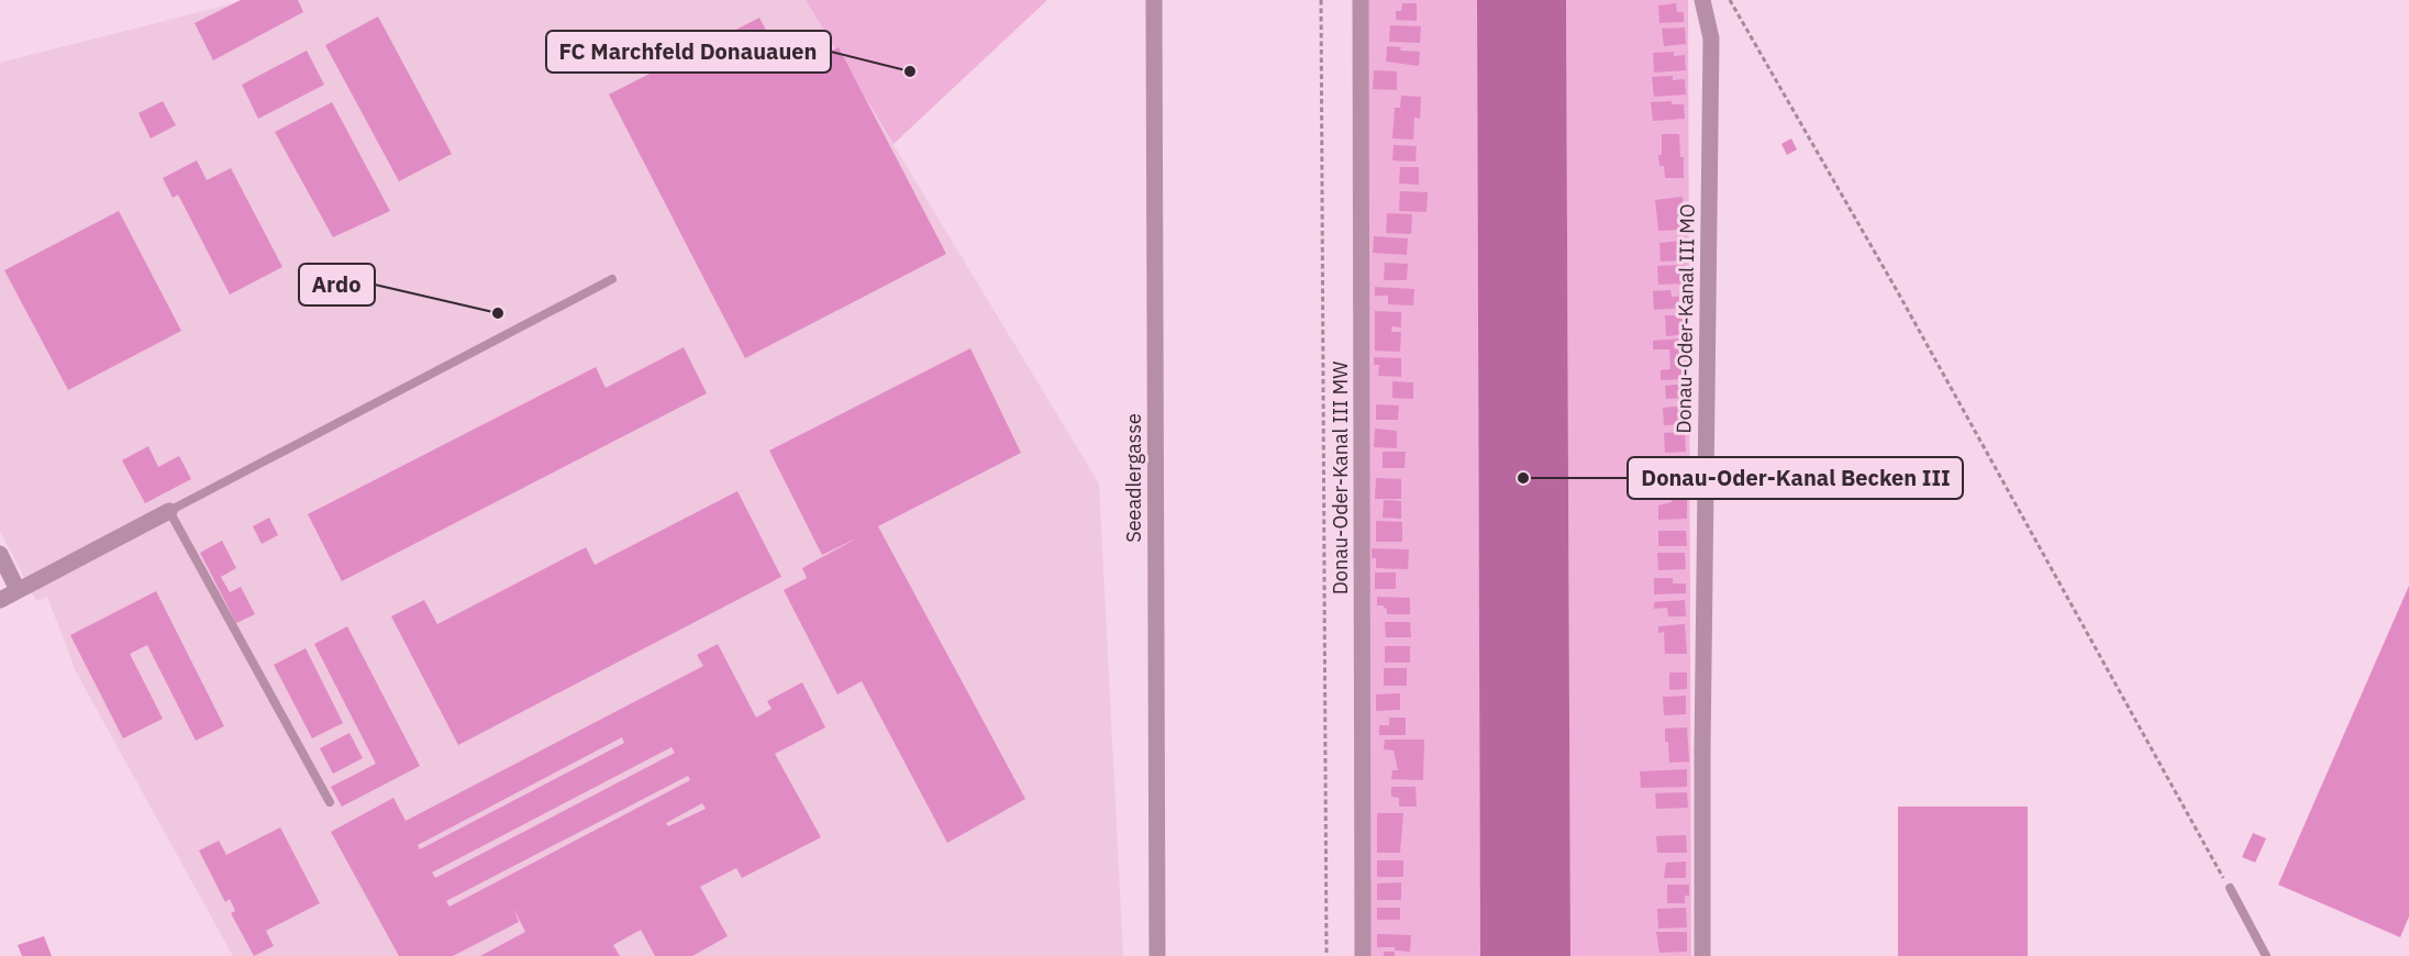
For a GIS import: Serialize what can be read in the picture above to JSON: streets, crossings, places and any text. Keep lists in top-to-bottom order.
{
  "streets": {
    "street": ["Donau-Oder-Kanal III MO", "Seeadlergasse", "Donau-Oder-Kanal III MW"]
  },
  "places": ["FC Marchfeld Donauauen", "Ardo", "Donau-Oder-Kanal Becken III"]
}
